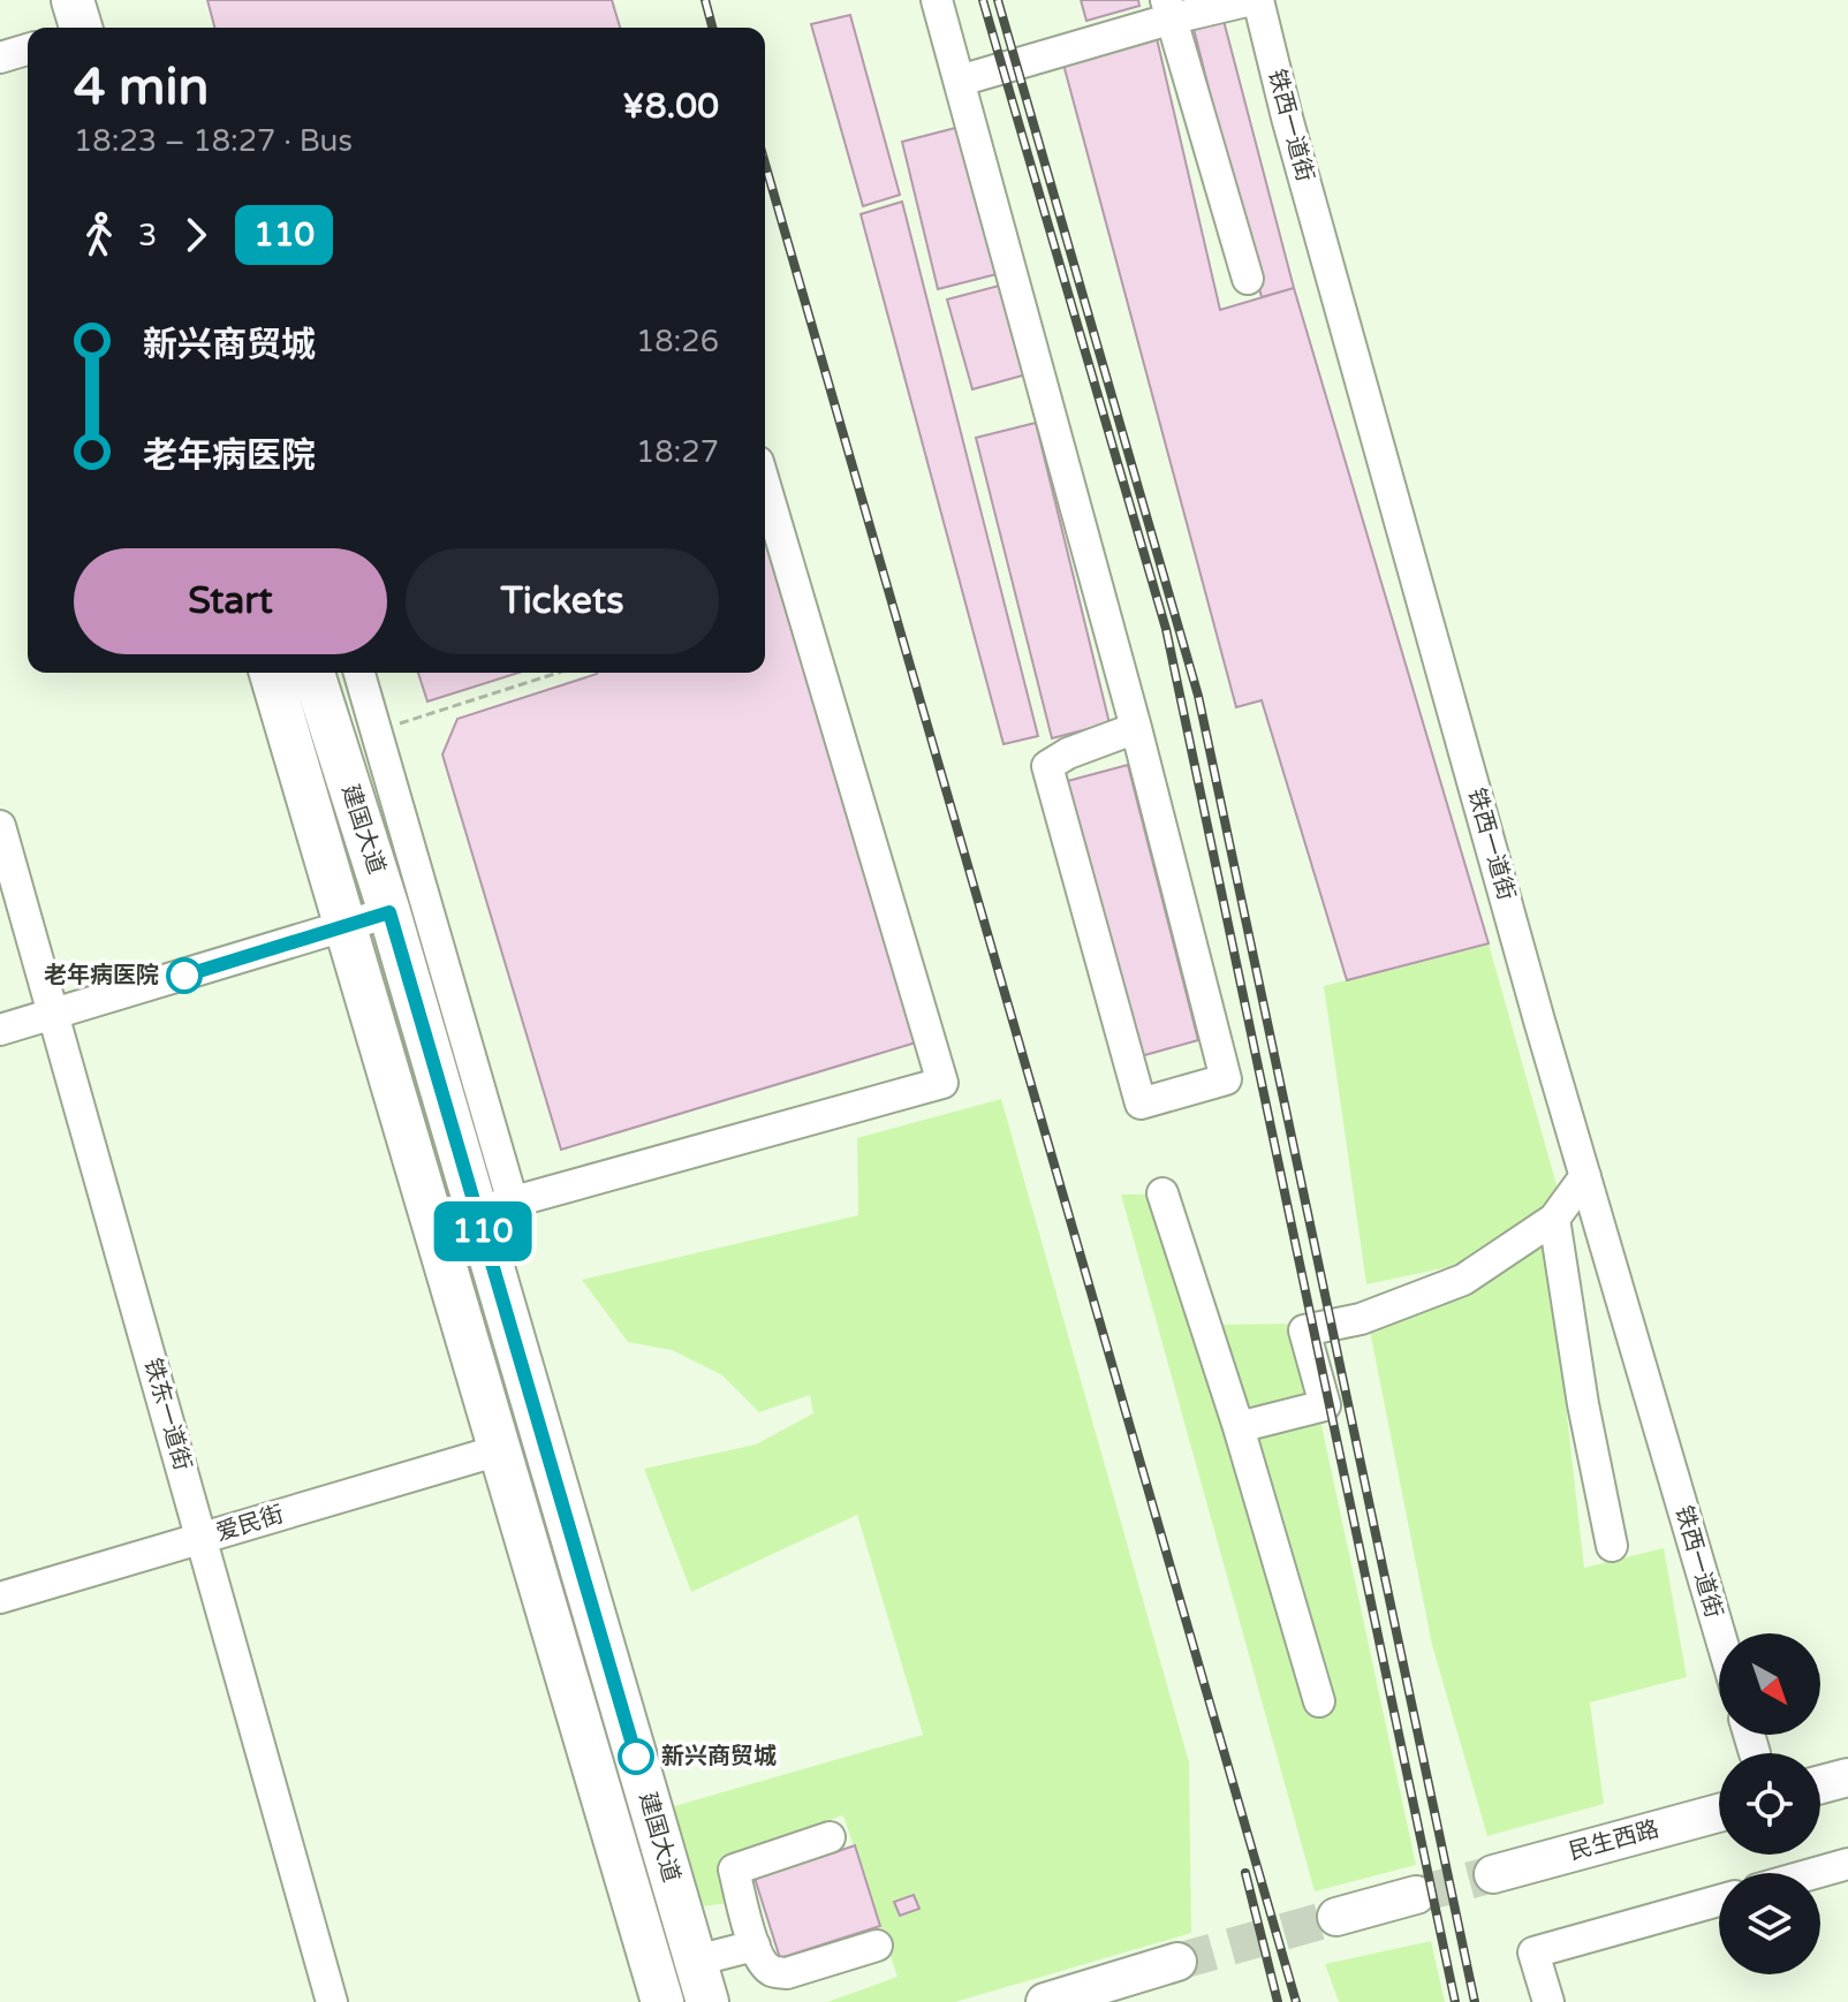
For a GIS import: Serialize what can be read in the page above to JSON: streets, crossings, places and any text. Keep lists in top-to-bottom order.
{
  "streets": {
    "highway": ["建国大道"],
    "main road": ["民生西路"],
    "street": ["铁西一道街", "铁东一道街", "爱民街"]
  },
  "crossings": [
    ["建国大道", "爱民街"],
    ["铁东一道街", "爱民街"]
  ],
  "places": ["老年病医院", "新兴商贸城"],
  "lines": ["bus line 110"],
  "north": "bottom right",
  "page": {
    "on_map": "110",
    "heading": ["4 min", "18:23 – 18:27 · Bus", "¥8.00"],
    "legs": ["3", "110"],
    "list": [
      {
        "name": "新兴商贸城",
        "value": "18:26"
      },
      {
        "name": "老年病医院",
        "value": "18:27"
      }
    ],
    "buttons": ["Start", "Tickets"]
  }
}
